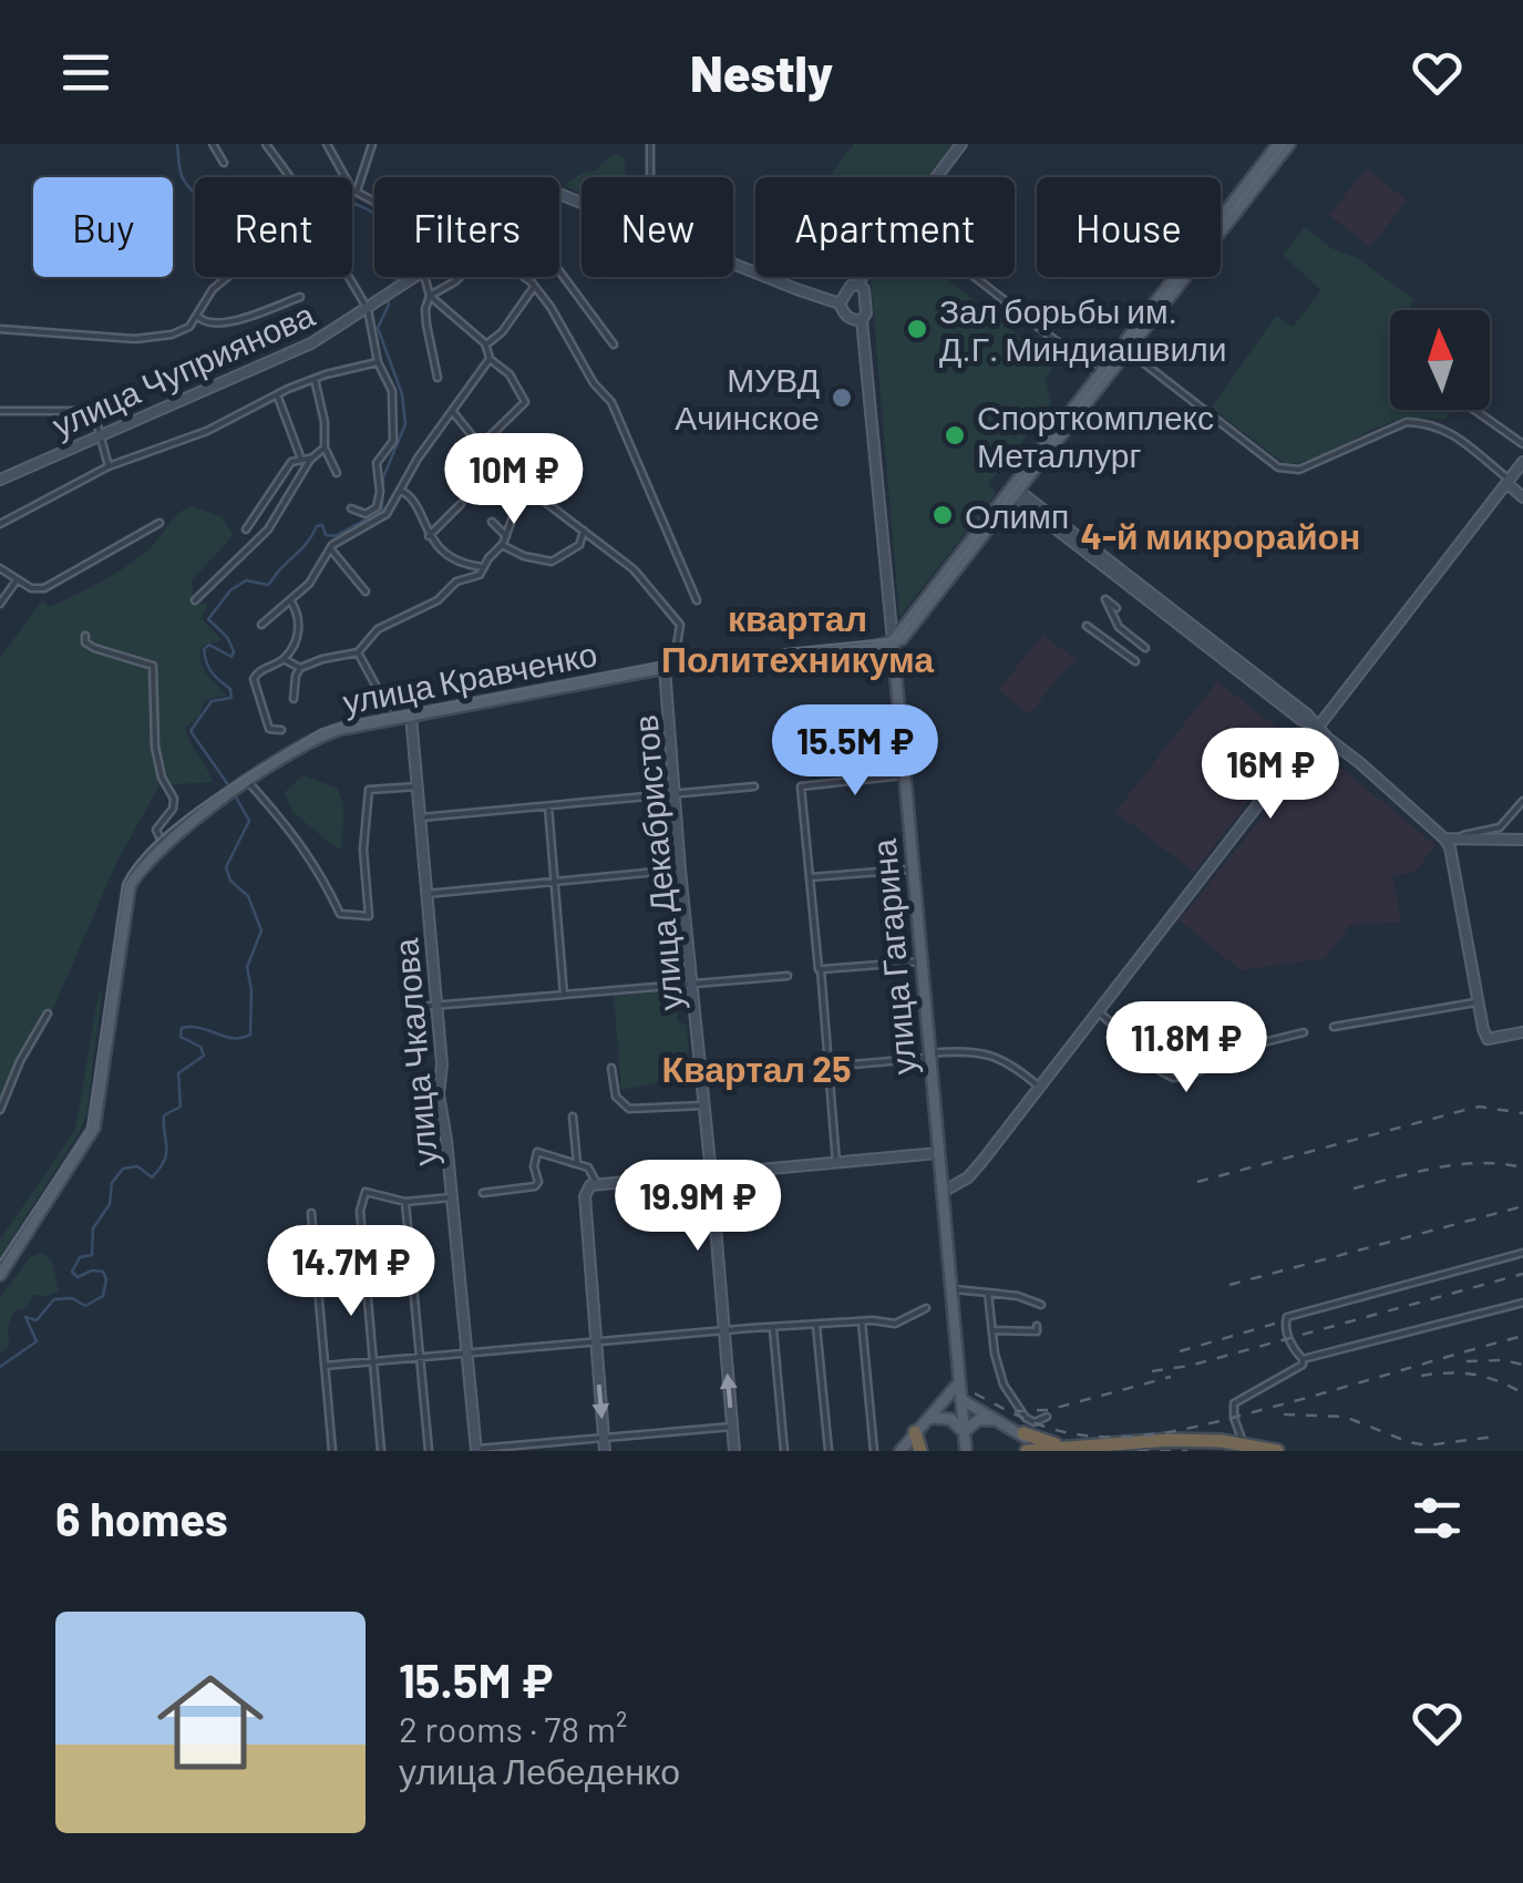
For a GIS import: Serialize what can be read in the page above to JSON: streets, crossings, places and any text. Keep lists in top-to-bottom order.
{
  "streets": {
    "main road": [
      "улица Чуприянова",
      "улица Кравченко",
      "улица Декабристов",
      "улица Гагарина",
      "улица Чкалова"
    ]
  },
  "crossings": [
    ["улица Кравченко", "улица Декабристов"],
    ["улица Кравченко", "улица Гагарина"],
    ["улица Кравченко", "улица Чкалова"]
  ],
  "districts": ["4-й микрорайон", "квартал Политехникума", "Квартал 25"],
  "places": [
    "Зал борьбы им. Д.Г. Миндиашвили",
    "МУВД Ачинское",
    "Спорткомплекс Металлург",
    "Олимп"
  ],
  "north": "top",
  "page": {
    "header": "Nestly",
    "chip": [
      "Buy",
      "Rent",
      "Filters",
      "New",
      "Apartment",
      "House"
    ],
    "price": [
      "10M ₽",
      "15.5M ₽",
      "16M ₽",
      "11.8M ₽",
      "19.9M ₽",
      "14.7M ₽"
    ],
    "heading": "6 homes",
    "list": [
      {
        "name": "15.5M ₽",
        "note": "2 rooms · 78 m² · улица Лебеденко"
      }
    ]
  }
}
